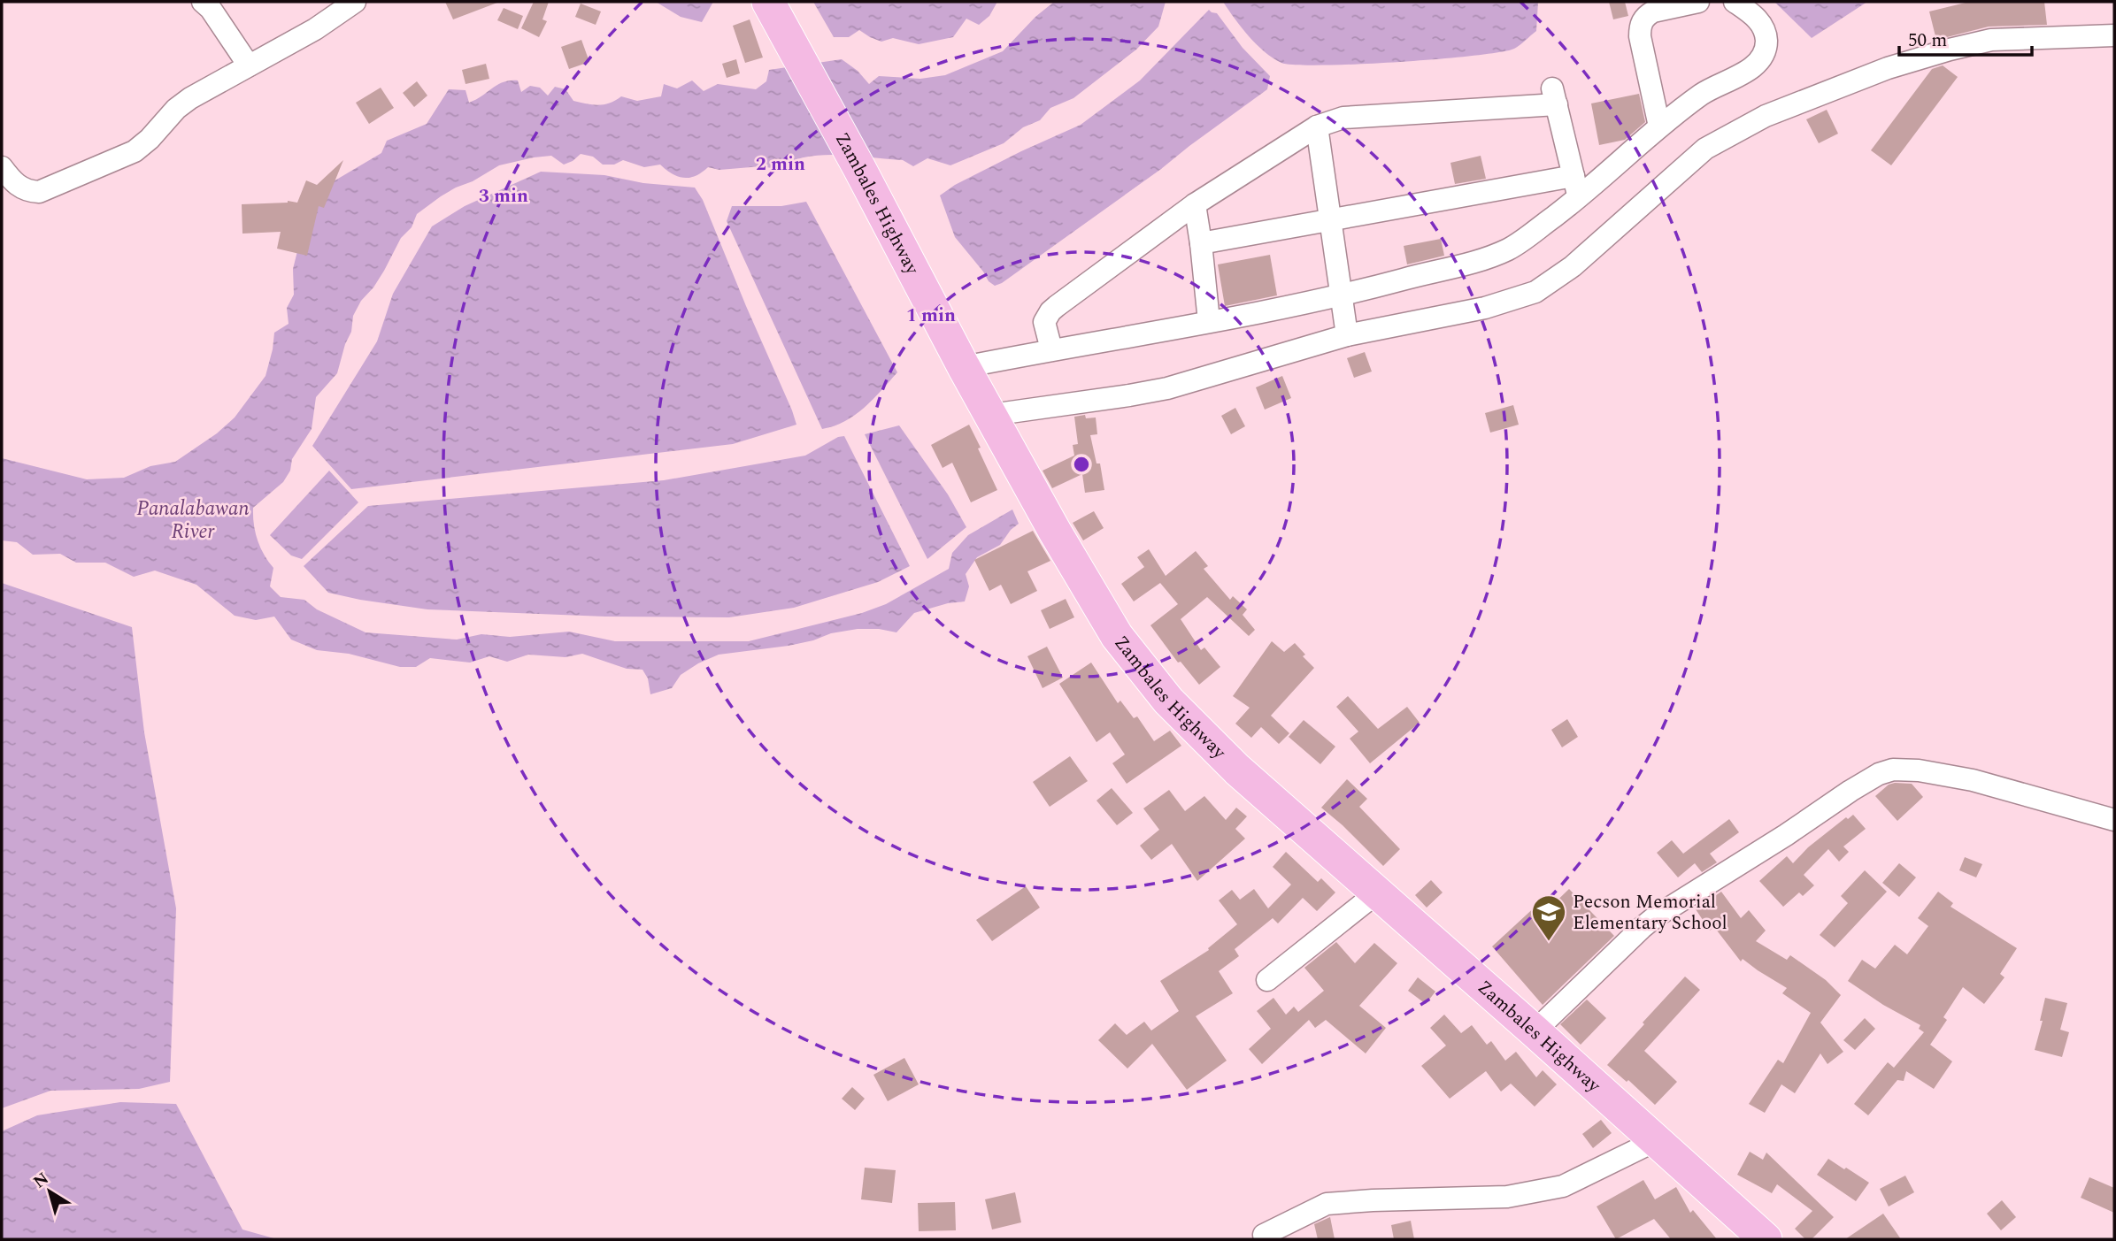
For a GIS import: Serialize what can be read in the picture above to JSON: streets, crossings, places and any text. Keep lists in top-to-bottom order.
{
  "streets": {
    "main road": ["Zambales Highway"]
  },
  "water": ["Panalabawan River"],
  "places": {
    "school or university": ["Pecson Memorial Elementary School"]
  },
  "scale_bar": "50 m",
  "north": "top left",
  "rings": ["2 min", "3 min", "1 min"]
}
